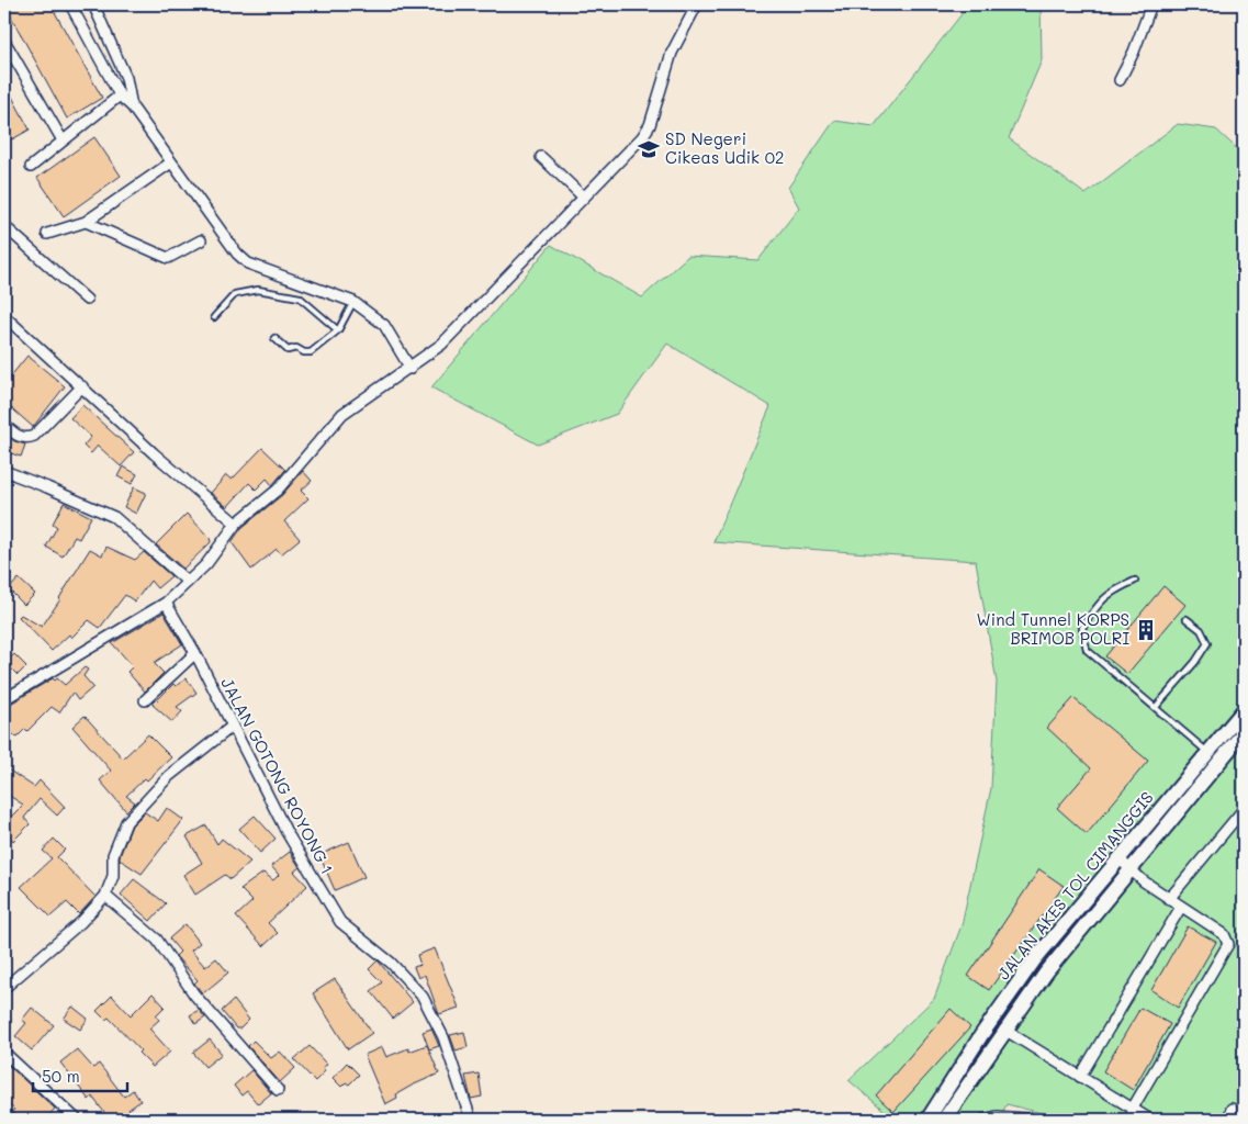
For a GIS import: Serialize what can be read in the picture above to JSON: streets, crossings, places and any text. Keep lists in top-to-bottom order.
{
  "streets": {
    "main road": ["JALAN AKES TOL CIMANGGIS"],
    "street": ["JALAN GOTONG ROYONG 1"]
  },
  "places": {
    "school or university": ["SD Negeri Cikeas Udik 02"],
    "building": ["Wind Tunnel KORPS BRIMOB POLRI"]
  },
  "scale_bar": "50 m"
}
